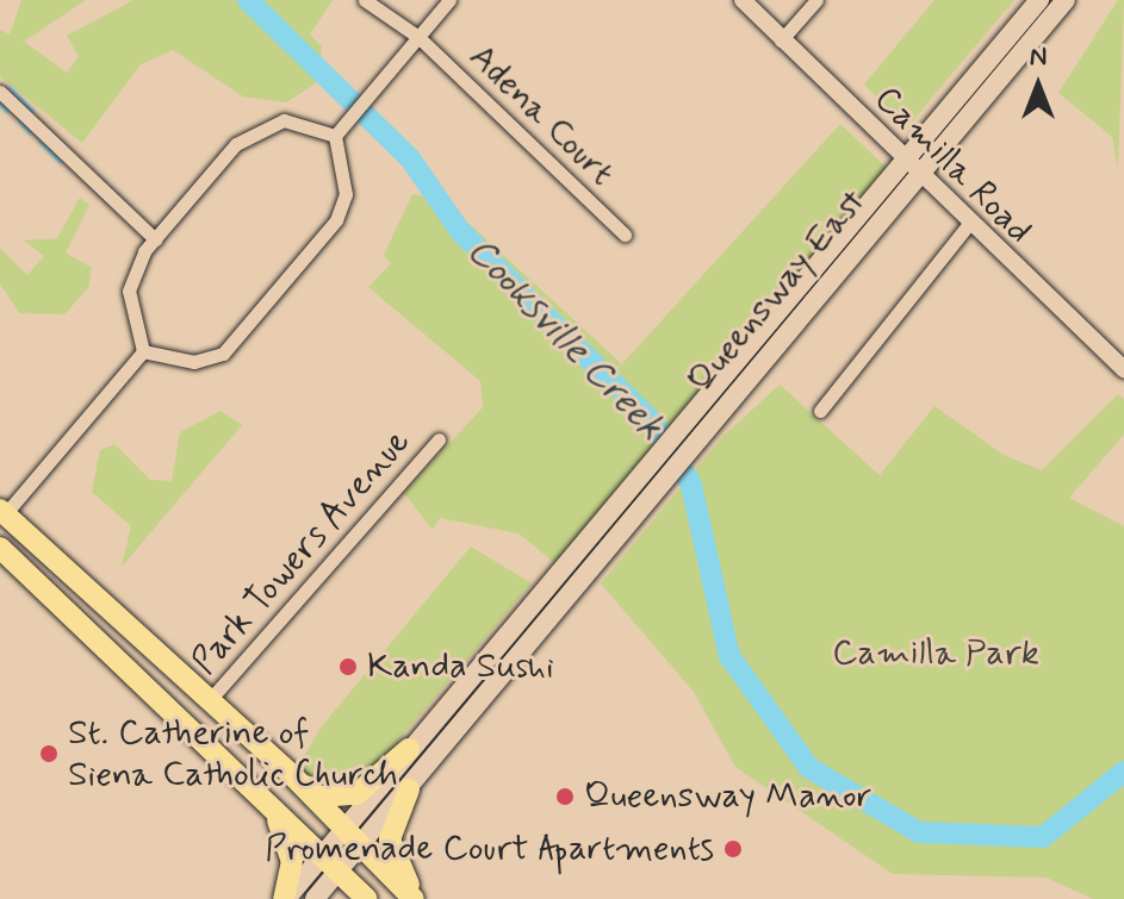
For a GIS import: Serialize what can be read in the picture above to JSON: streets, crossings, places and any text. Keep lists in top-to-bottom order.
{
  "streets": {
    "main road": ["Queensway East"],
    "street": ["Adena Court", "Camilla Road", "Park Towers Avenue"]
  },
  "crossings": [
    ["Camilla Road", "Queensway East"]
  ],
  "water": ["Cooksville Creek"],
  "parks": ["Camilla Park"],
  "places": [
    "Kanda Sushi",
    "St. Catherine of Siena Catholic Church",
    "Queensway Manor",
    "Promenade Court Apartments"
  ],
  "north": "top"
}
